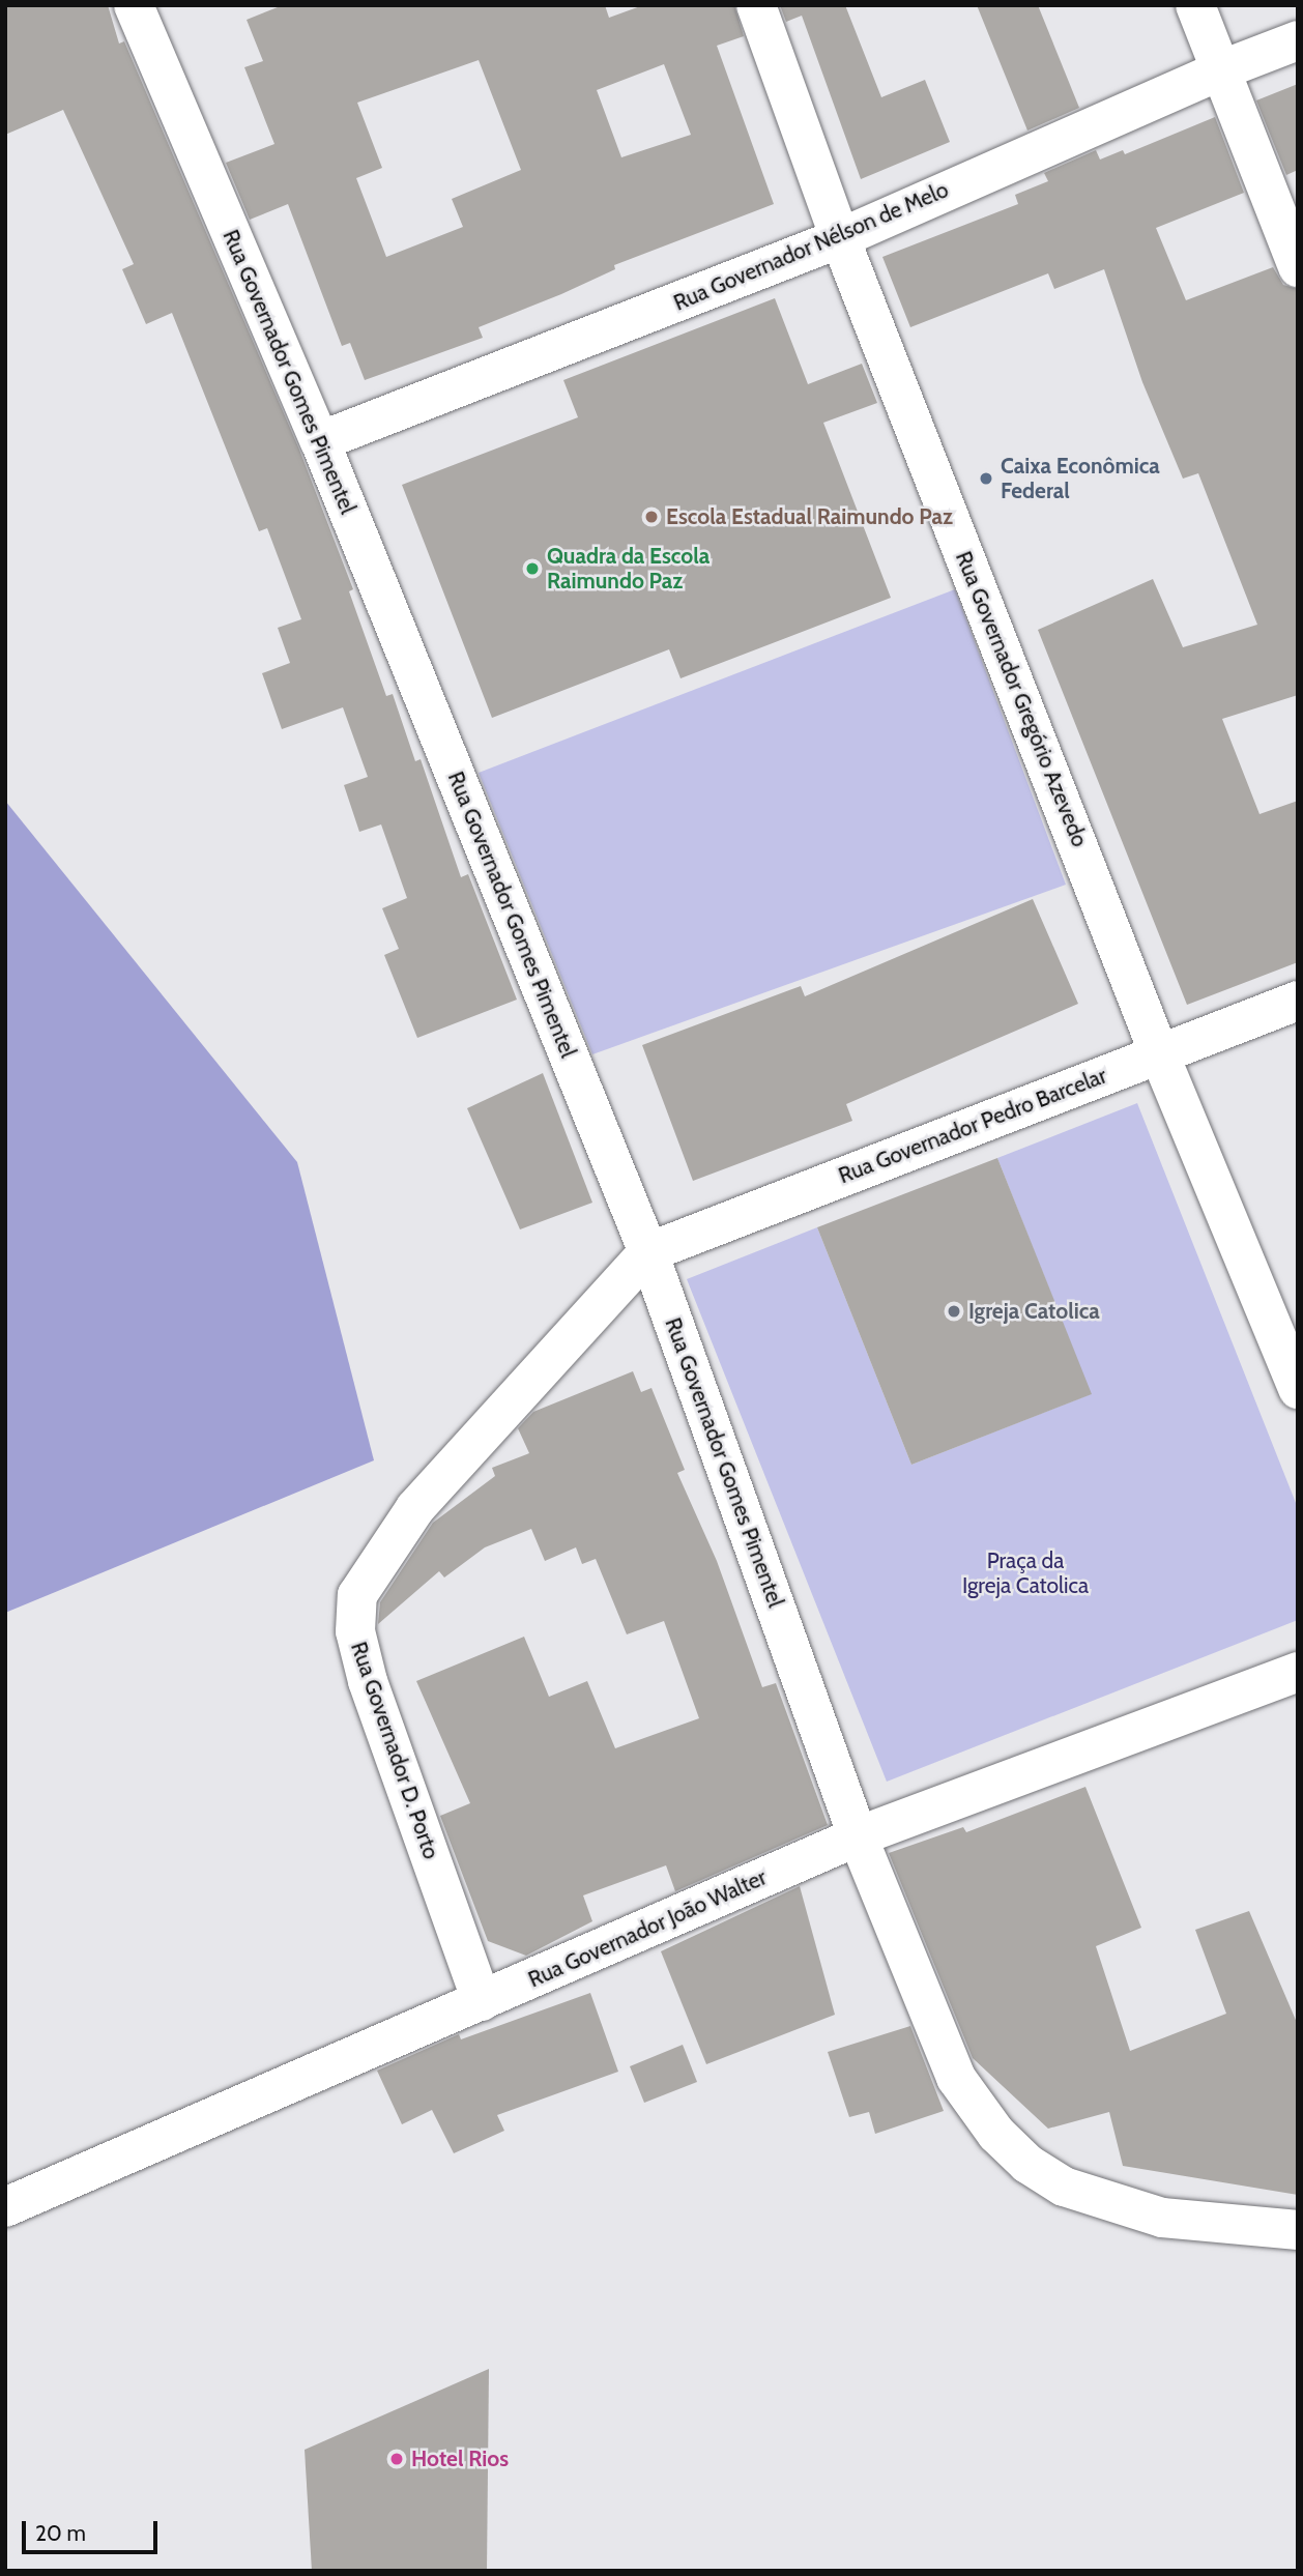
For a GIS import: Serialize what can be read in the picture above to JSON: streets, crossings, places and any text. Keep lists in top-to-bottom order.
{
  "streets": {
    "street": [
      "Rua Governador Nélson de Melo",
      "Rua Governador Gomes Pimentel",
      "Rua Governador Gregório Azevedo",
      "Rua Governador Pedro Barcelar",
      "Rua Governador D. Porto",
      "Rua Governador João Walter"
    ]
  },
  "crossings": [
    ["Rua Governador Nélson de Melo", "Rua Governador Gomes Pimentel"],
    ["Rua Governador Nélson de Melo", "Rua Governador Gregório Azevedo"],
    ["Rua Governador Gomes Pimentel", "Rua Governador Pedro Barcelar"],
    ["Rua Governador Gomes Pimentel", "Rua Governador D. Porto"],
    ["Rua Governador Gomes Pimentel", "Rua Governador João Walter"],
    ["Rua Governador Gregório Azevedo", "Rua Governador Pedro Barcelar"],
    ["Rua Governador Pedro Barcelar", "Rua Governador D. Porto"],
    ["Rua Governador D. Porto", "Rua Governador João Walter"]
  ],
  "parks": ["Praça da Igreja Catolica"],
  "places": [
    "Caixa Econômica Federal",
    "Escola Estadual Raimundo Paz",
    "Quadra da Escola Raimundo Paz",
    "Igreja Catolica",
    "Hotel Rios"
  ],
  "scale_bar": "20 m"
}
